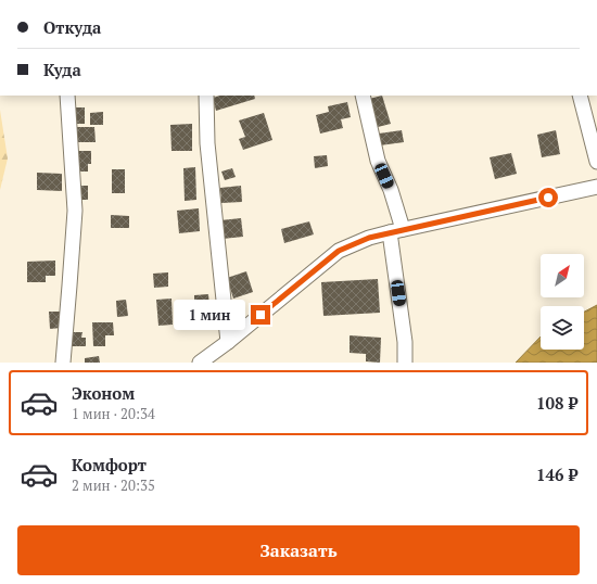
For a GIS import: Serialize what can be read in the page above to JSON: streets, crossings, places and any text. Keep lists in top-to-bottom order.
{
  "north": "top right",
  "page": {
    "banner": ["Откуда", "Куда"],
    "bubble": "1 мин",
    "list": [
      {
        "name": "Эконом",
        "note": "1 мин · 20:34",
        "value": "108 ₽"
      },
      {
        "name": "Комфорт",
        "note": "2 мин · 20:35",
        "value": "146 ₽"
      }
    ],
    "buttons": "Заказать"
  }
}
